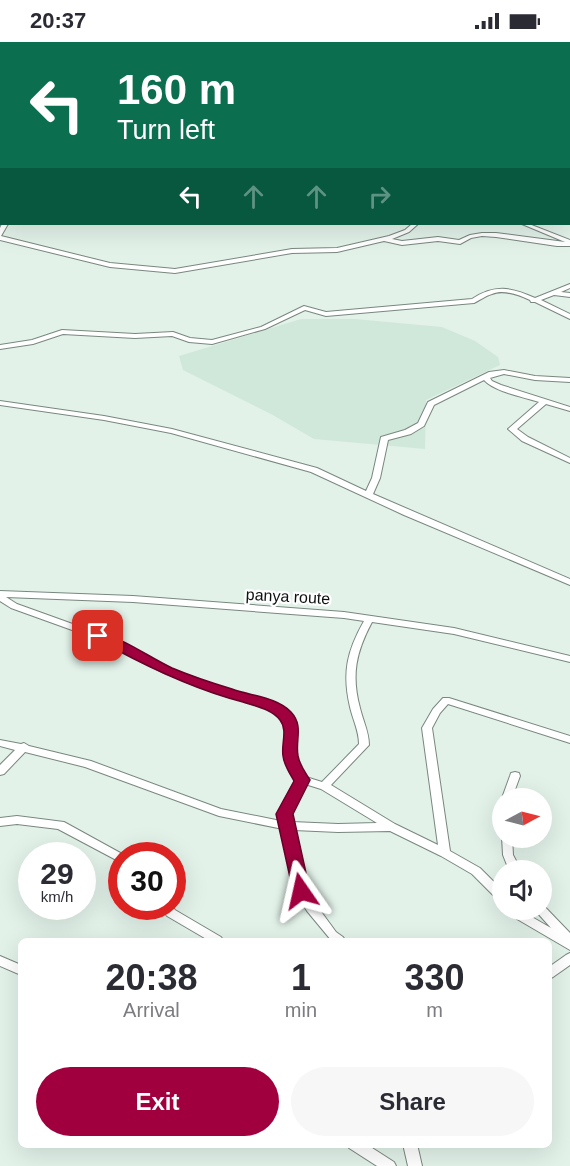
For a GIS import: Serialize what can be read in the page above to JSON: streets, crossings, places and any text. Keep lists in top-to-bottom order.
{
  "streets": {
    "street": ["panya route"]
  },
  "north": "right",
  "page": {
    "status": "20:37",
    "turn": ["160 m", "Turn left"],
    "speed": "29 km/h",
    "limit": "30",
    "eta": [
      "20:38",
      "Arrival",
      "1",
      "min",
      "330",
      "m"
    ],
    "buttons": ["Exit", "Share"]
  }
}
